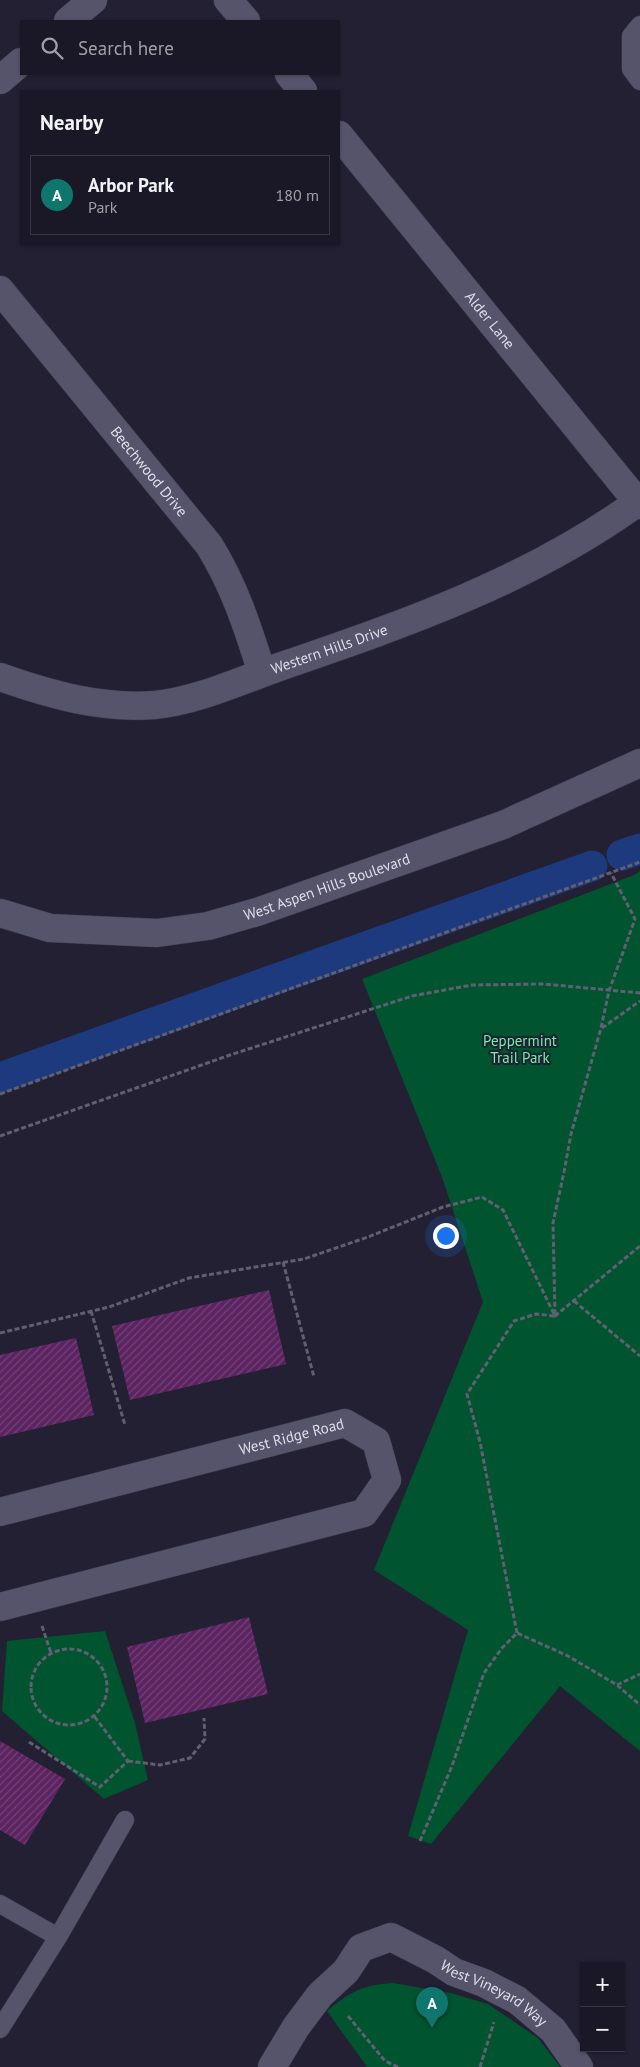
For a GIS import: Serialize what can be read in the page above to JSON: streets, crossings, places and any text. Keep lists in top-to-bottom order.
{
  "streets": {
    "street": [
      "Alder Lane",
      "Beechwood Drive",
      "Western Hills Drive",
      "West Aspen Hills Boulevard",
      "West Ridge Road",
      "West Vineyard Way"
    ]
  },
  "crossings": [
    ["Alder Lane", "Western Hills Drive"],
    ["Beechwood Drive", "Western Hills Drive"]
  ],
  "parks": ["Peppermint Trail Park"],
  "page": {
    "search": "Search here",
    "heading": "Nearby",
    "list": [
      {
        "mark": "A",
        "name": "Arbor Park",
        "note": "Park",
        "value": "180 m"
      }
    ],
    "map_buttons": ["+", "−"],
    "pins": "A"
  }
}
